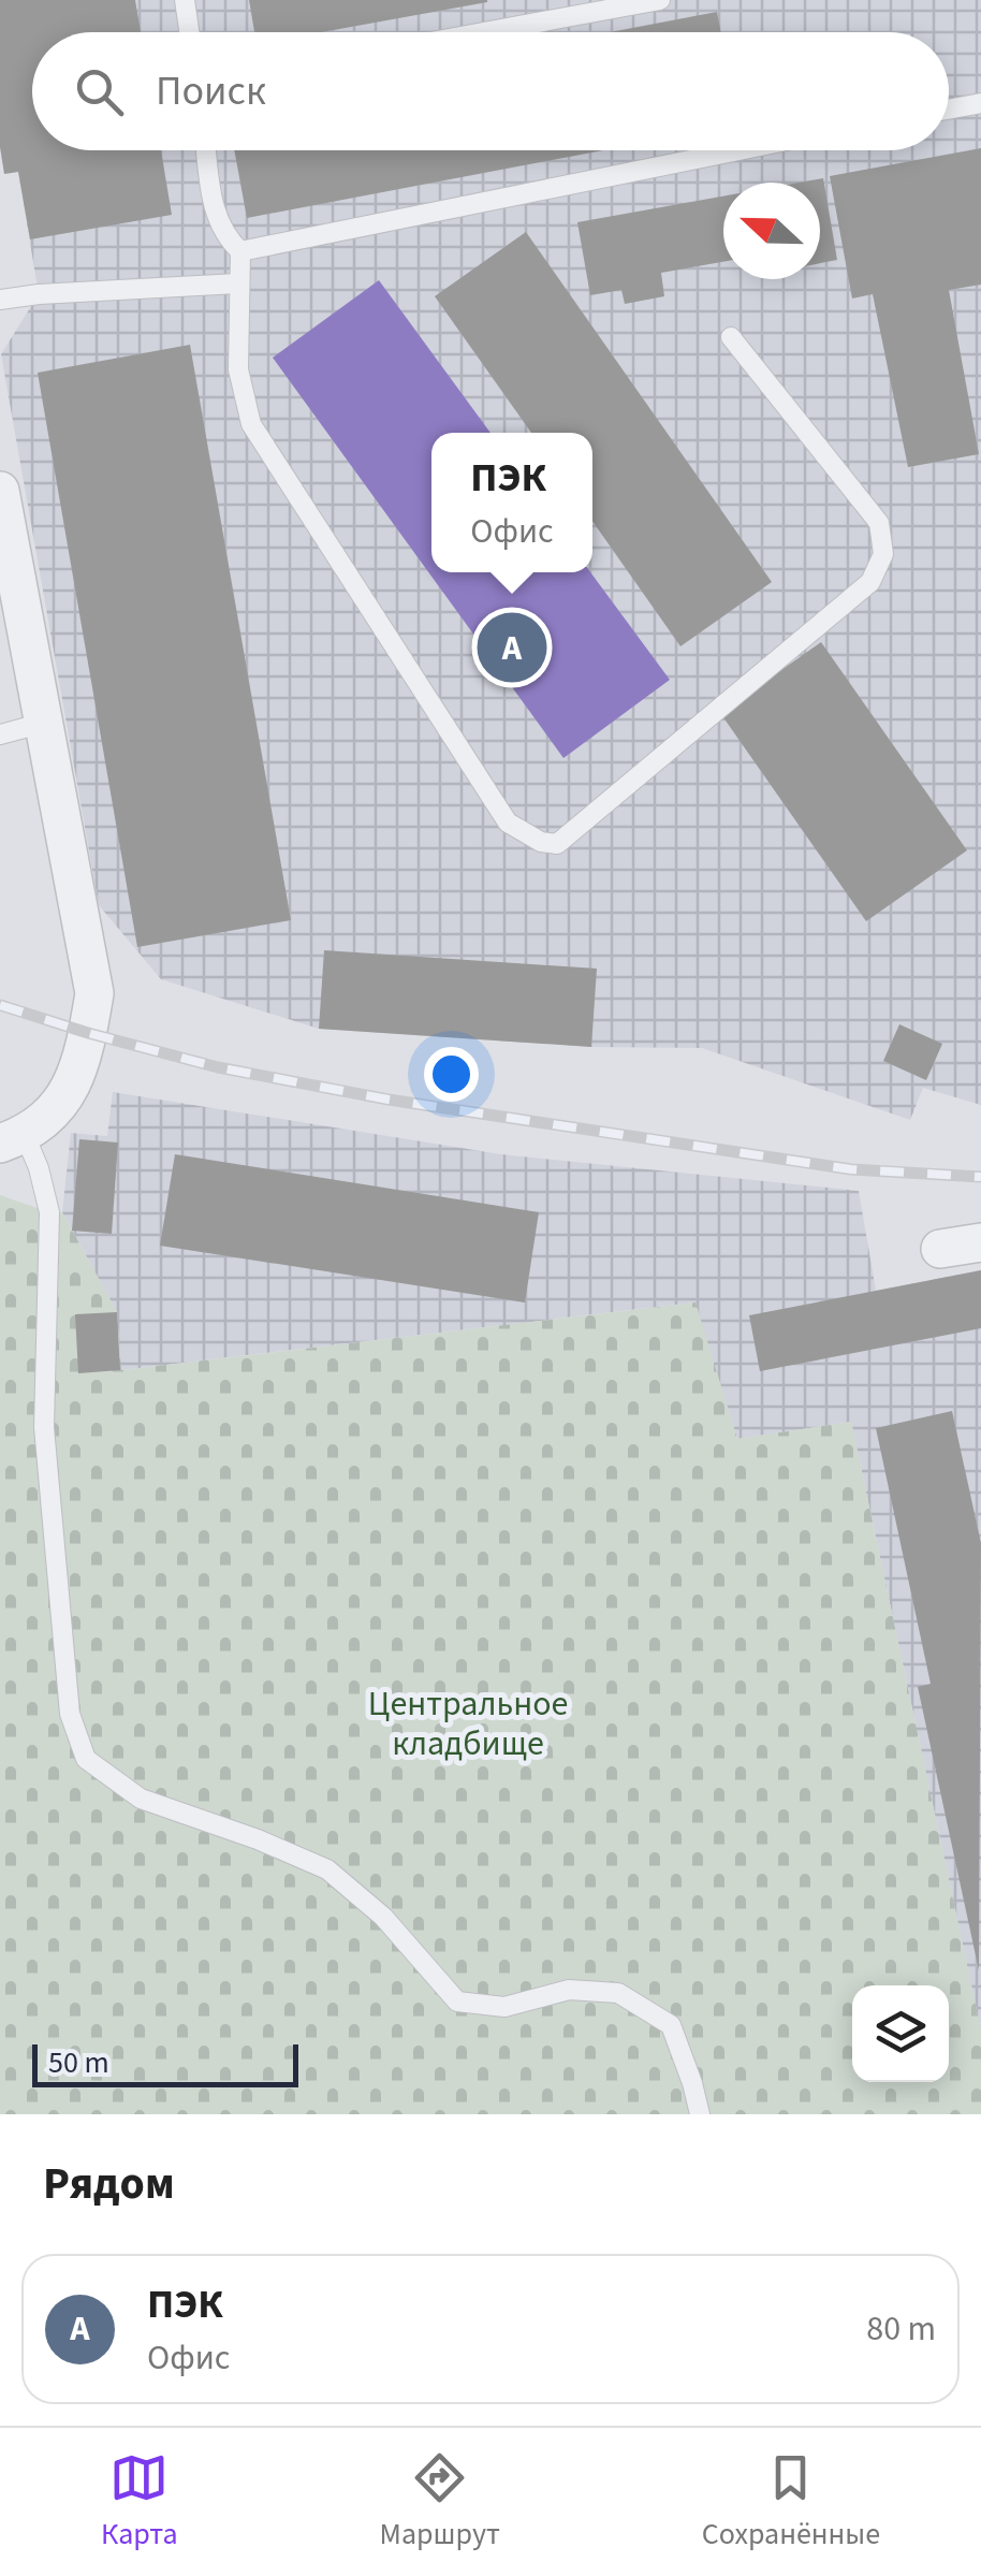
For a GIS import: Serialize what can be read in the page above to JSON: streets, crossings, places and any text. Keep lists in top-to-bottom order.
{
  "parks": ["Центральное кладбище"],
  "scale_bar": "50 m",
  "north": "left",
  "page": {
    "search": "Поиск",
    "popup": ["ПЭК", "Офис"],
    "pins": "A",
    "scale": "50 m",
    "heading": "Рядом",
    "list": [
      {
        "mark": "A",
        "name": "ПЭК",
        "note": "Офис",
        "value": "80 m"
      }
    ],
    "nav": ["Карта", "Маршрут", "Сохранённые"]
  }
}
